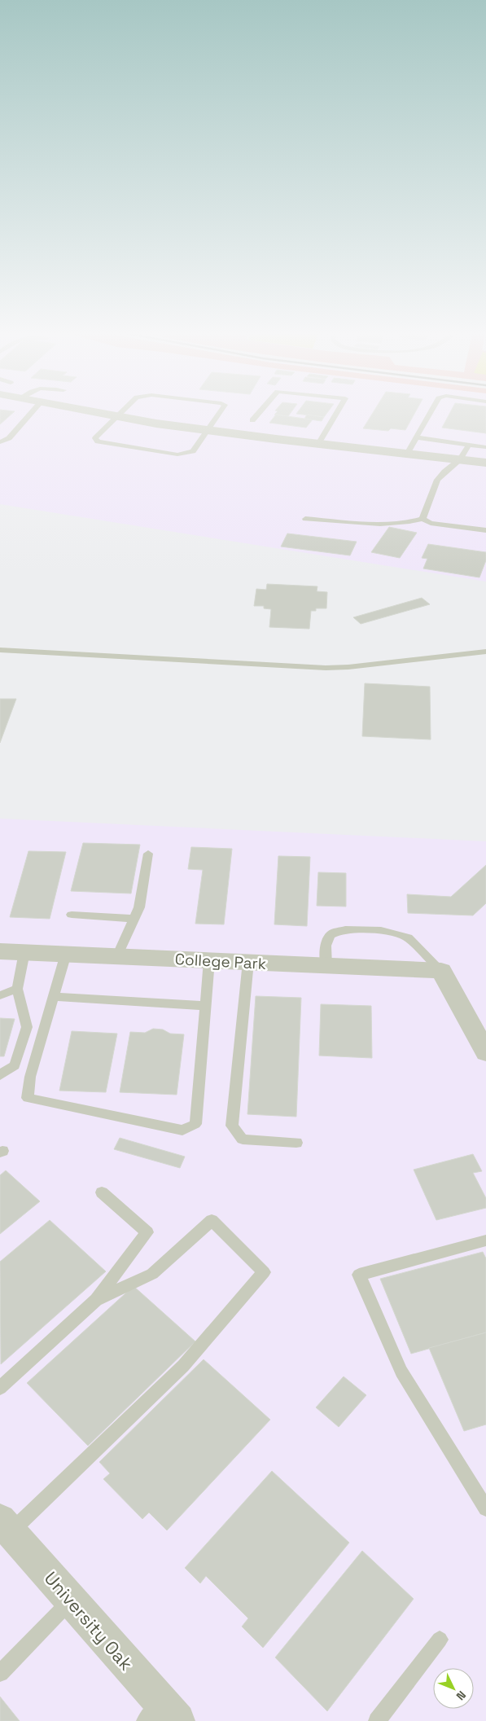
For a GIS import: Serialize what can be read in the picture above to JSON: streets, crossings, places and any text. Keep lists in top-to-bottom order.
{
  "streets": {
    "street": ["College Park", "University Oak"]
  },
  "north": "bottom right"
}
